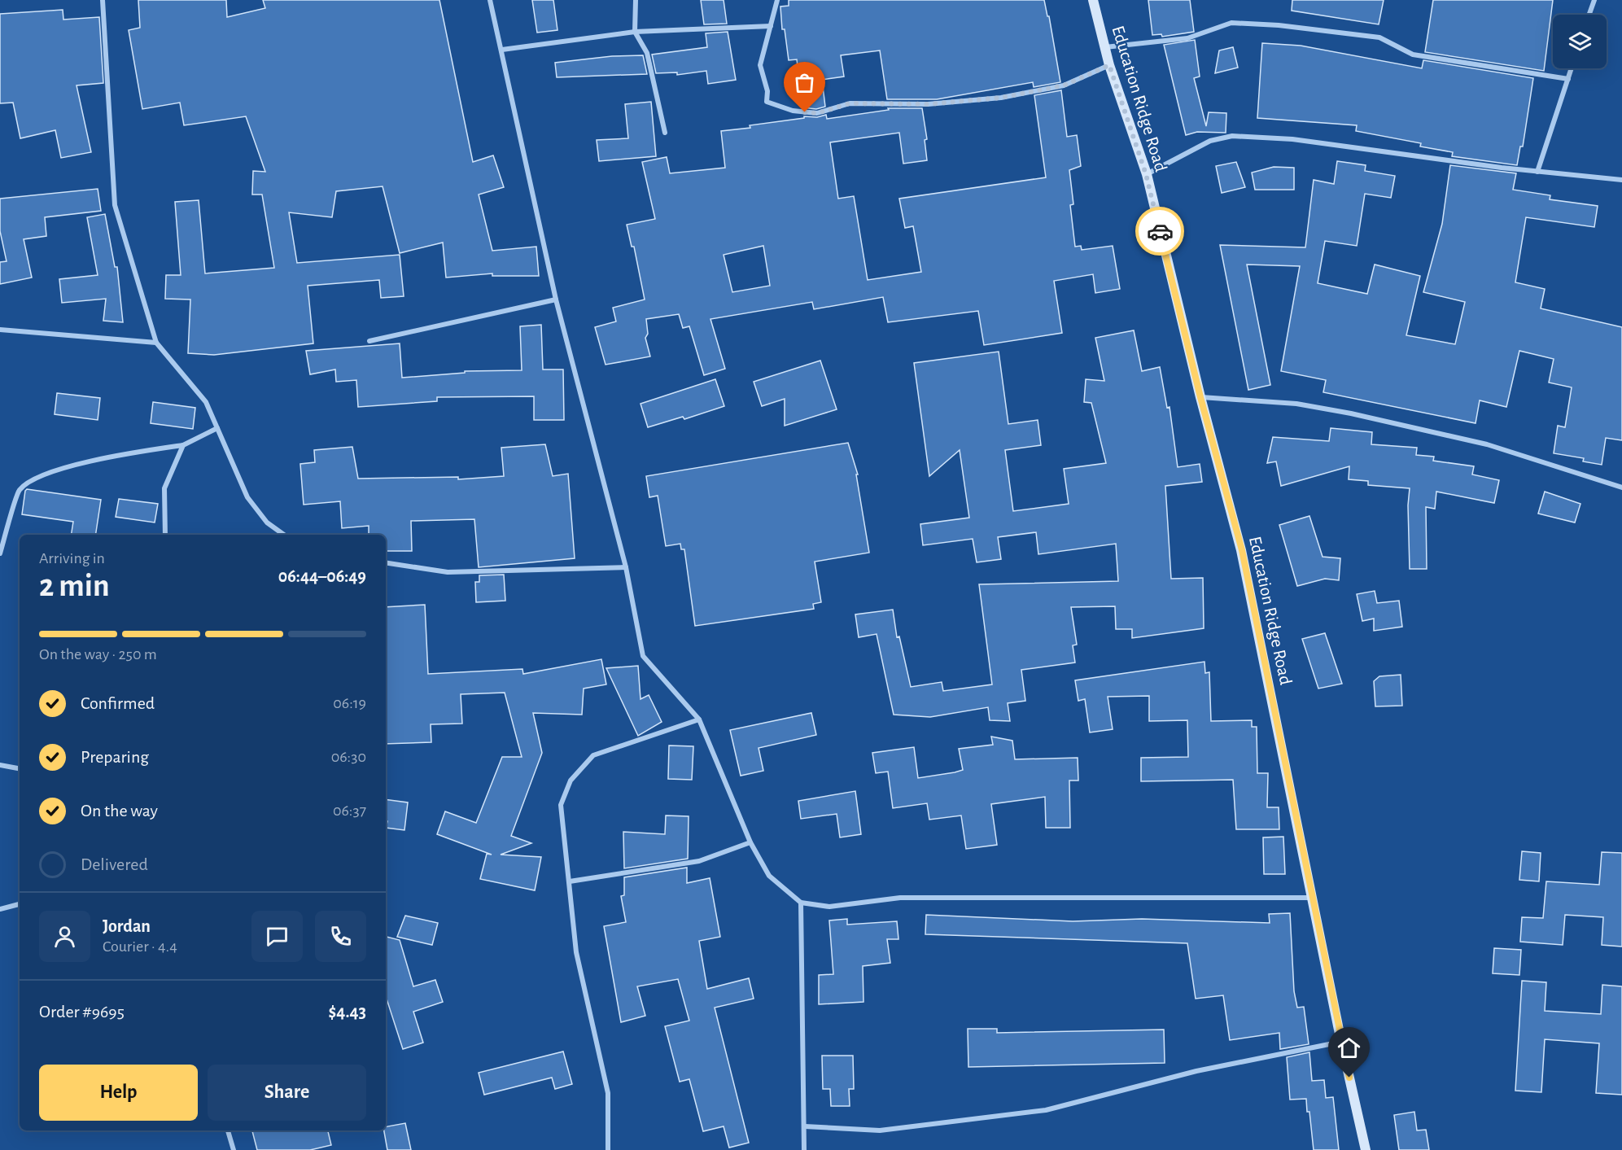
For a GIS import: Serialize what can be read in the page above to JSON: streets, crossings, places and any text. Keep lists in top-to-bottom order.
{
  "streets": {
    "main road": ["Education Ridge Road"]
  },
  "page": {
    "heading": ["2 min", "Arriving in", "06:44–06:49"],
    "panel": [
      "Jordan",
      "Courier · 4.4",
      "Order #9695",
      "$4.43"
    ],
    "bar": "On the way · 250 m",
    "list": [
      ["Confirmed", "06:19"],
      ["Preparing", "06:30"],
      ["On the way", "06:37"],
      "Delivered"
    ],
    "buttons": ["Help", "Share"]
  }
}
